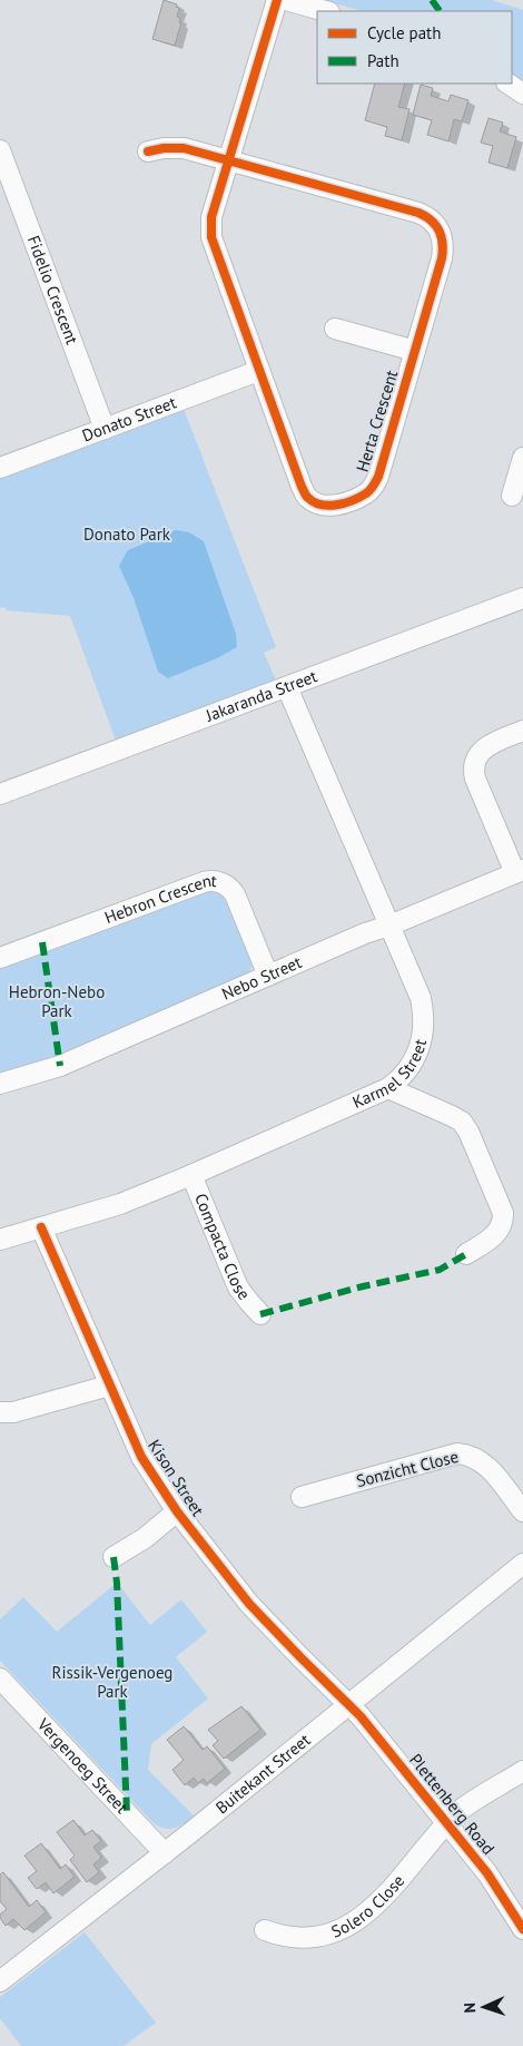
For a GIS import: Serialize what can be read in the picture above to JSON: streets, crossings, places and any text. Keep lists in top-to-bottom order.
{
  "streets": {
    "street": [
      "Fidelio Crescent",
      "Donato Street",
      "Herta Crescent",
      "Jakaranda Street",
      "Hebron Crescent",
      "Nebo Street",
      "Karmel Street",
      "Compacta Close",
      "Sonzicht Close",
      "Kison Street",
      "Vergenoeg Street",
      "Buitekant Street",
      "Plettenberg Road",
      "Solero Close"
    ]
  },
  "crossings": [
    ["Fidelio Crescent", "Donato Street"],
    ["Donato Street", "Herta Crescent"],
    ["Jakaranda Street", "Karmel Street"],
    ["Hebron Crescent", "Nebo Street"],
    ["Nebo Street", "Karmel Street"],
    ["Karmel Street", "Compacta Close"],
    ["Karmel Street", "Kison Street"],
    ["Kison Street", "Buitekant Street"],
    ["Kison Street", "Plettenberg Road"],
    ["Vergenoeg Street", "Buitekant Street"],
    ["Buitekant Street", "Plettenberg Road"],
    ["Plettenberg Road", "Solero Close"]
  ],
  "parks": ["Donato Park", "Hebron-Nebo Park", "Rissik-Vergenoeg Park"],
  "legend": ["Cycle path", "Path"],
  "north": "left"
}
